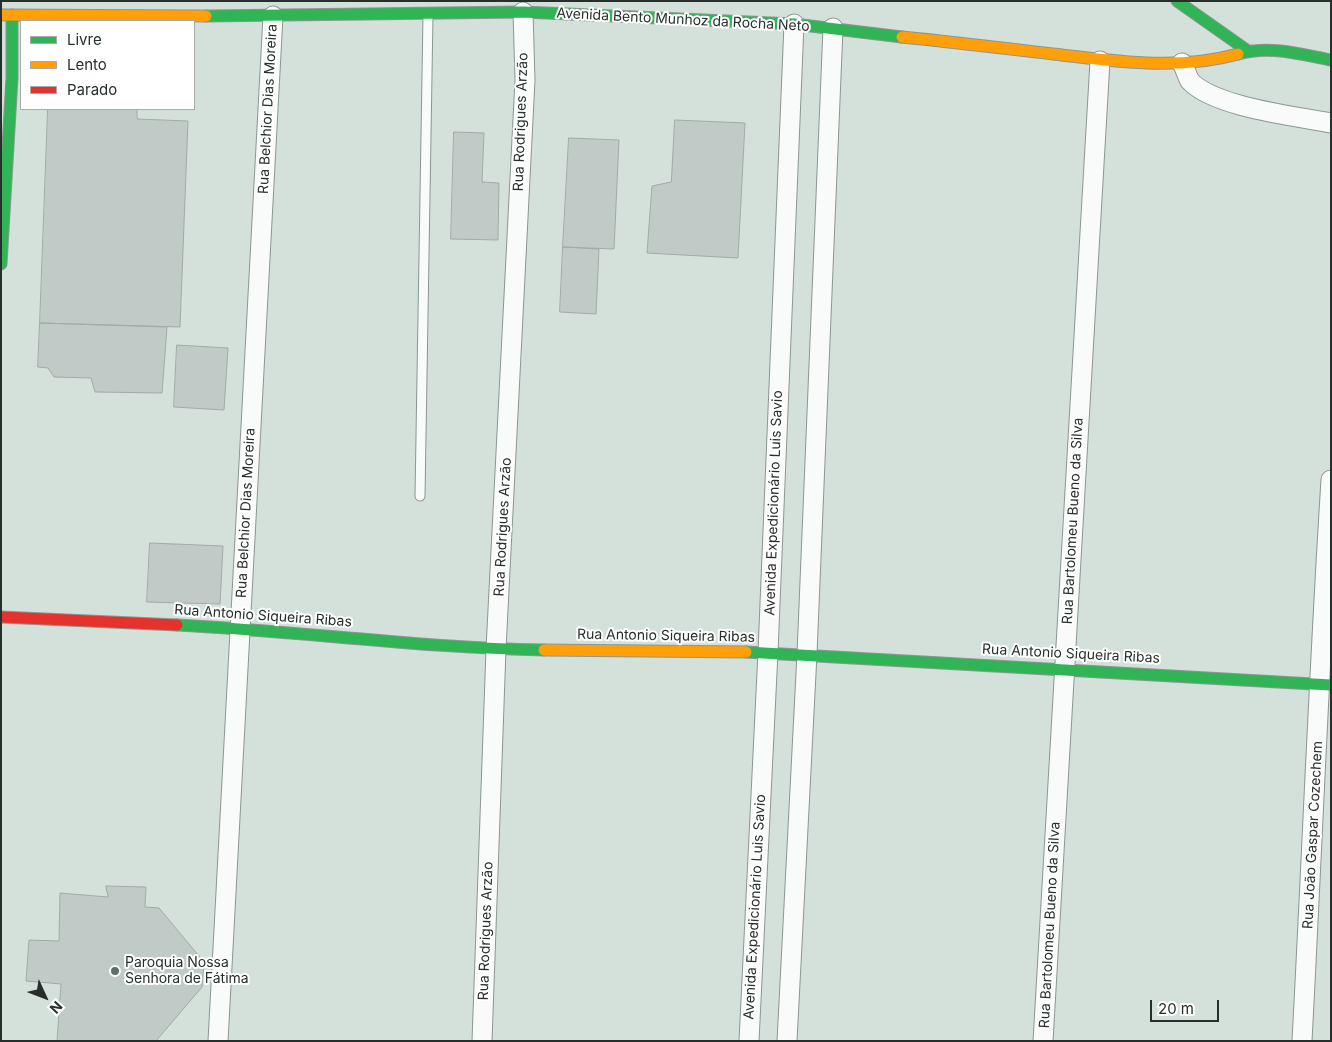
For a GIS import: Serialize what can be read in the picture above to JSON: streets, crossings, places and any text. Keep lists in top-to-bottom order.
{
  "streets": {
    "main road": ["Avenida Bento Munhoz da Rocha Neto", "Rua Antonio Siqueira Ribas"],
    "street": [
      "Rua Belchior Dias Moreira",
      "Rua Rodrigues Arzão",
      "Avenida Expedicionário Luis Savio",
      "Rua Bartolomeu Bueno da Silva",
      "Rua João Gaspar Cozechem"
    ]
  },
  "crossings": [
    ["Avenida Bento Munhoz da Rocha Neto", "Rua Belchior Dias Moreira"],
    ["Avenida Bento Munhoz da Rocha Neto", "Rua Rodrigues Arzão"],
    ["Avenida Bento Munhoz da Rocha Neto", "Avenida Expedicionário Luis Savio"],
    ["Avenida Bento Munhoz da Rocha Neto", "Rua Bartolomeu Bueno da Silva"],
    ["Rua Belchior Dias Moreira", "Rua Antonio Siqueira Ribas"],
    ["Rua Rodrigues Arzão", "Rua Antonio Siqueira Ribas"],
    ["Avenida Expedicionário Luis Savio", "Rua Antonio Siqueira Ribas"],
    ["Rua Bartolomeu Bueno da Silva", "Rua Antonio Siqueira Ribas"],
    ["Rua Antonio Siqueira Ribas", "Rua João Gaspar Cozechem"]
  ],
  "places": ["Paroquia Nossa Senhora de Fátima"],
  "legend": ["Livre", "Lento", "Parado"],
  "scale_bar": "20 m",
  "north": "bottom right"
}
